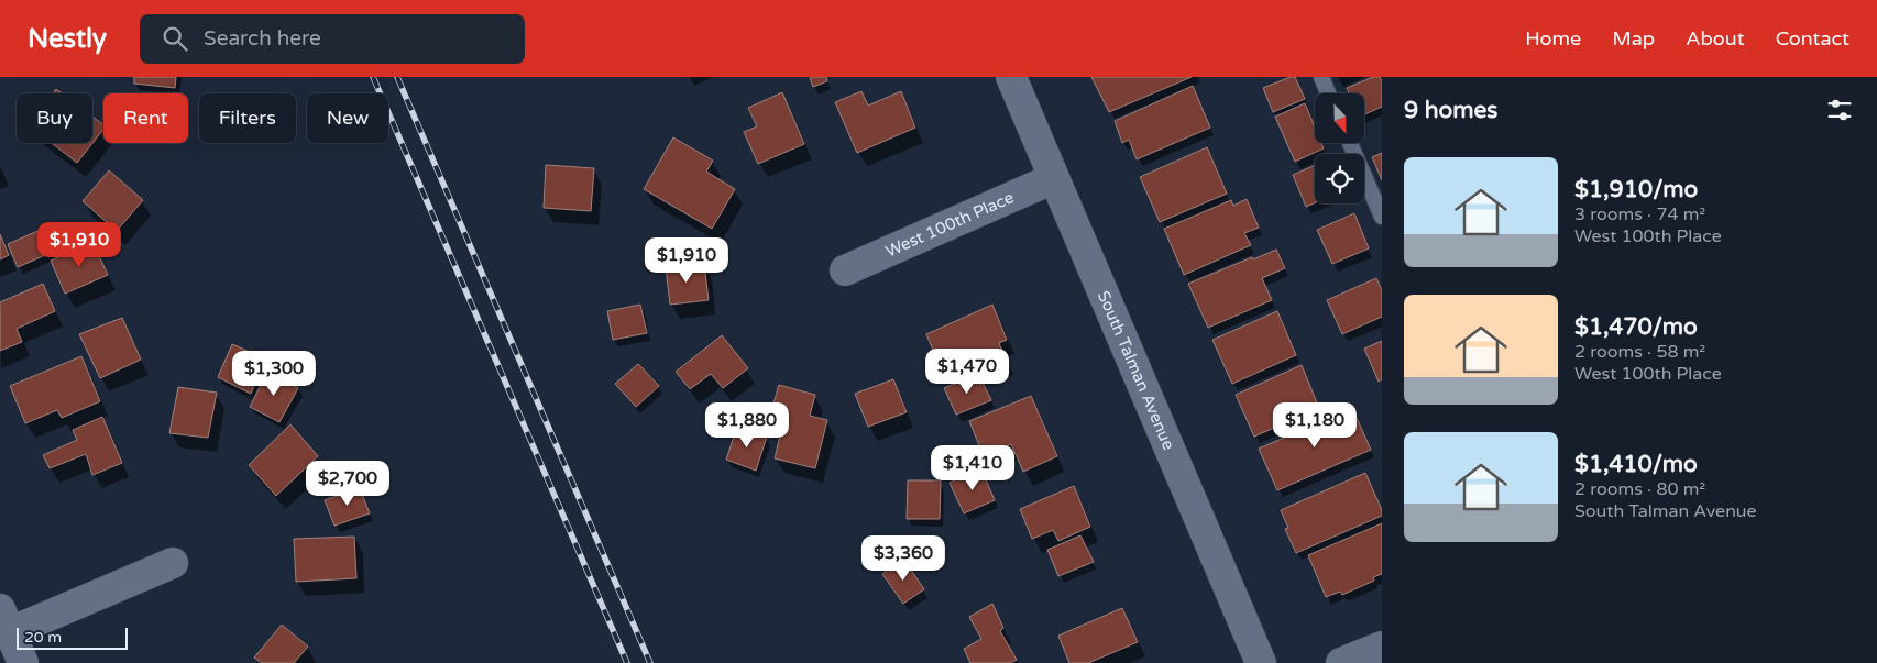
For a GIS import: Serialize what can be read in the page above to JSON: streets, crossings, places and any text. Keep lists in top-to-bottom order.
{
  "streets": {
    "street": ["West 100th Place", "South Talman Avenue"]
  },
  "crossings": [
    ["West 100th Place", "South Talman Avenue"]
  ],
  "scale_bar": "20 m",
  "north": "bottom",
  "page": {
    "header": "Nestly",
    "search": "Search here",
    "nav": [
      "Home",
      "Map",
      "About",
      "Contact"
    ],
    "heading": "9 homes",
    "chip": [
      "Buy",
      "Rent",
      "Filters",
      "New"
    ],
    "list": [
      {
        "name": "$1,910/mo",
        "note": "3 rooms · 74 m² · West 100th Place"
      },
      {
        "name": "$1,470/mo",
        "note": "2 rooms · 58 m² · West 100th Place"
      },
      {
        "name": "$1,410/mo",
        "note": "2 rooms · 80 m² · South Talman Avenue"
      }
    ],
    "price": [
      "$1,910",
      "$1,910",
      "$1,470",
      "$1,300",
      "$1,880",
      "$1,180",
      "$1,410",
      "$2,700",
      "$3,360"
    ],
    "scale": "20 m"
  }
}
